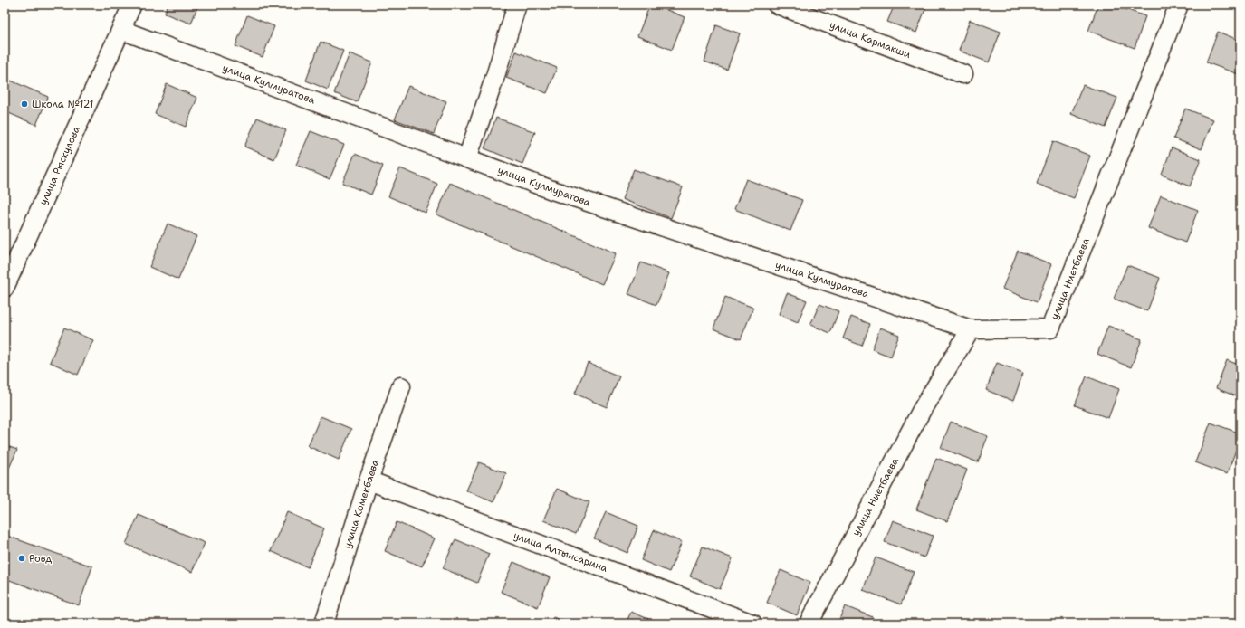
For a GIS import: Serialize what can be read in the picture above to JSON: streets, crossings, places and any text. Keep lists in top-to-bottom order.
{
  "streets": {
    "street": [
      "улица Кармакши",
      "улица Кулмуратова",
      "улица Рыскулова",
      "улица Ниетбаева",
      "улица Комекбаева",
      "улица Алтынсарина"
    ]
  },
  "crossings": [
    ["улица Кулмуратова", "улица Рыскулова"],
    ["улица Кулмуратова", "улица Ниетбаева"],
    ["улица Комекбаева", "улица Алтынсарина"]
  ],
  "places": ["Школа №121", "Ровд"]
}
